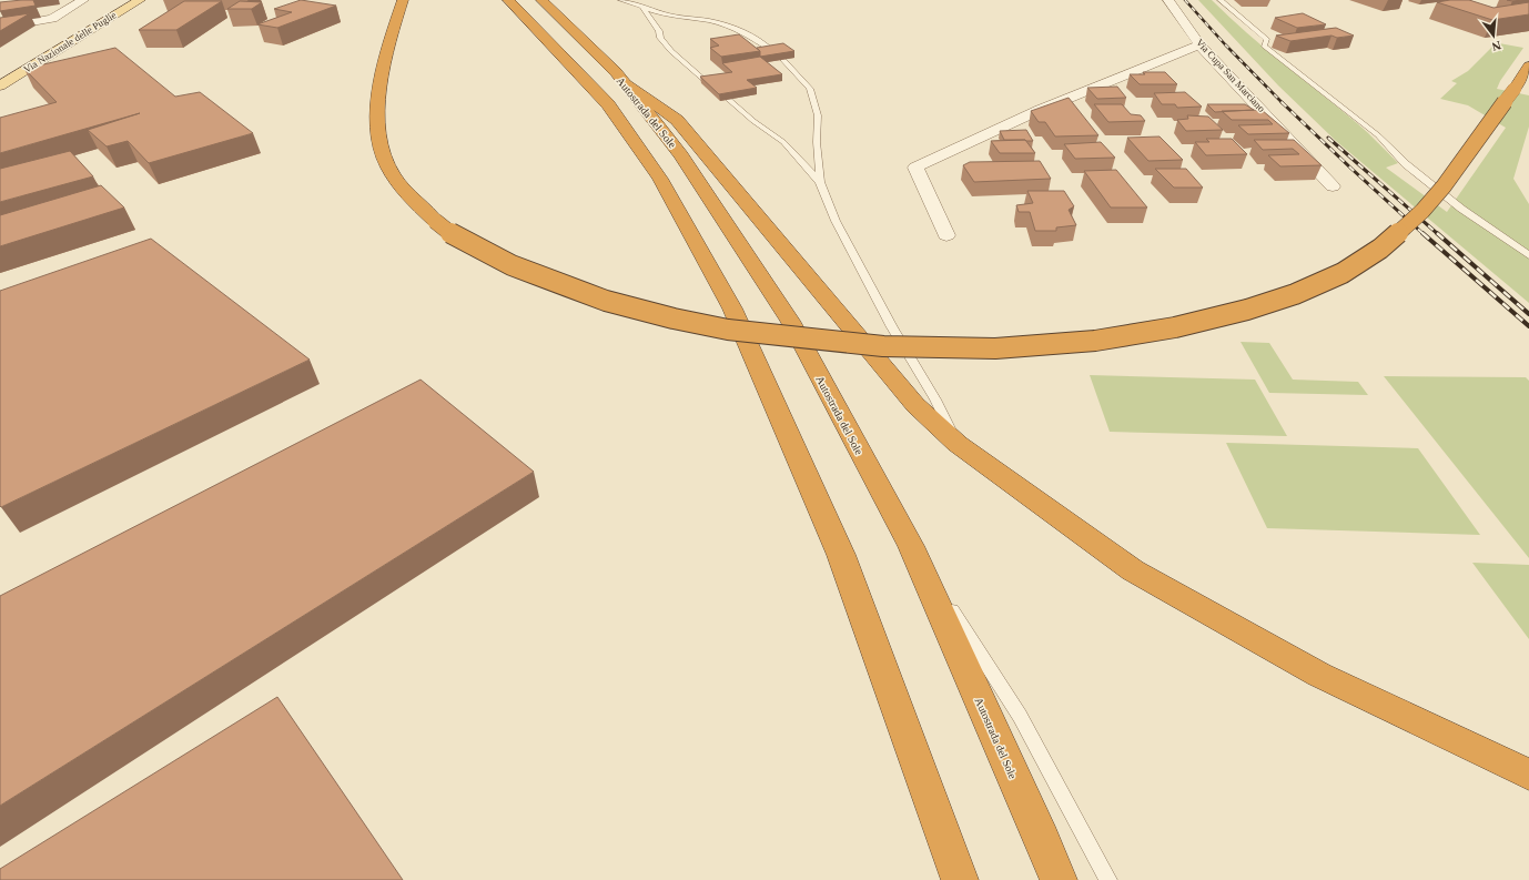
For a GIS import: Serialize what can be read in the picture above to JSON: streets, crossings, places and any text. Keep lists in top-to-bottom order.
{
  "streets": {
    "highway": ["Autostrada del Sole"],
    "main road": ["Via Nazionale delle Puglie"],
    "street": ["Via Cupa San Marciano"]
  },
  "north": "bottom"
}
